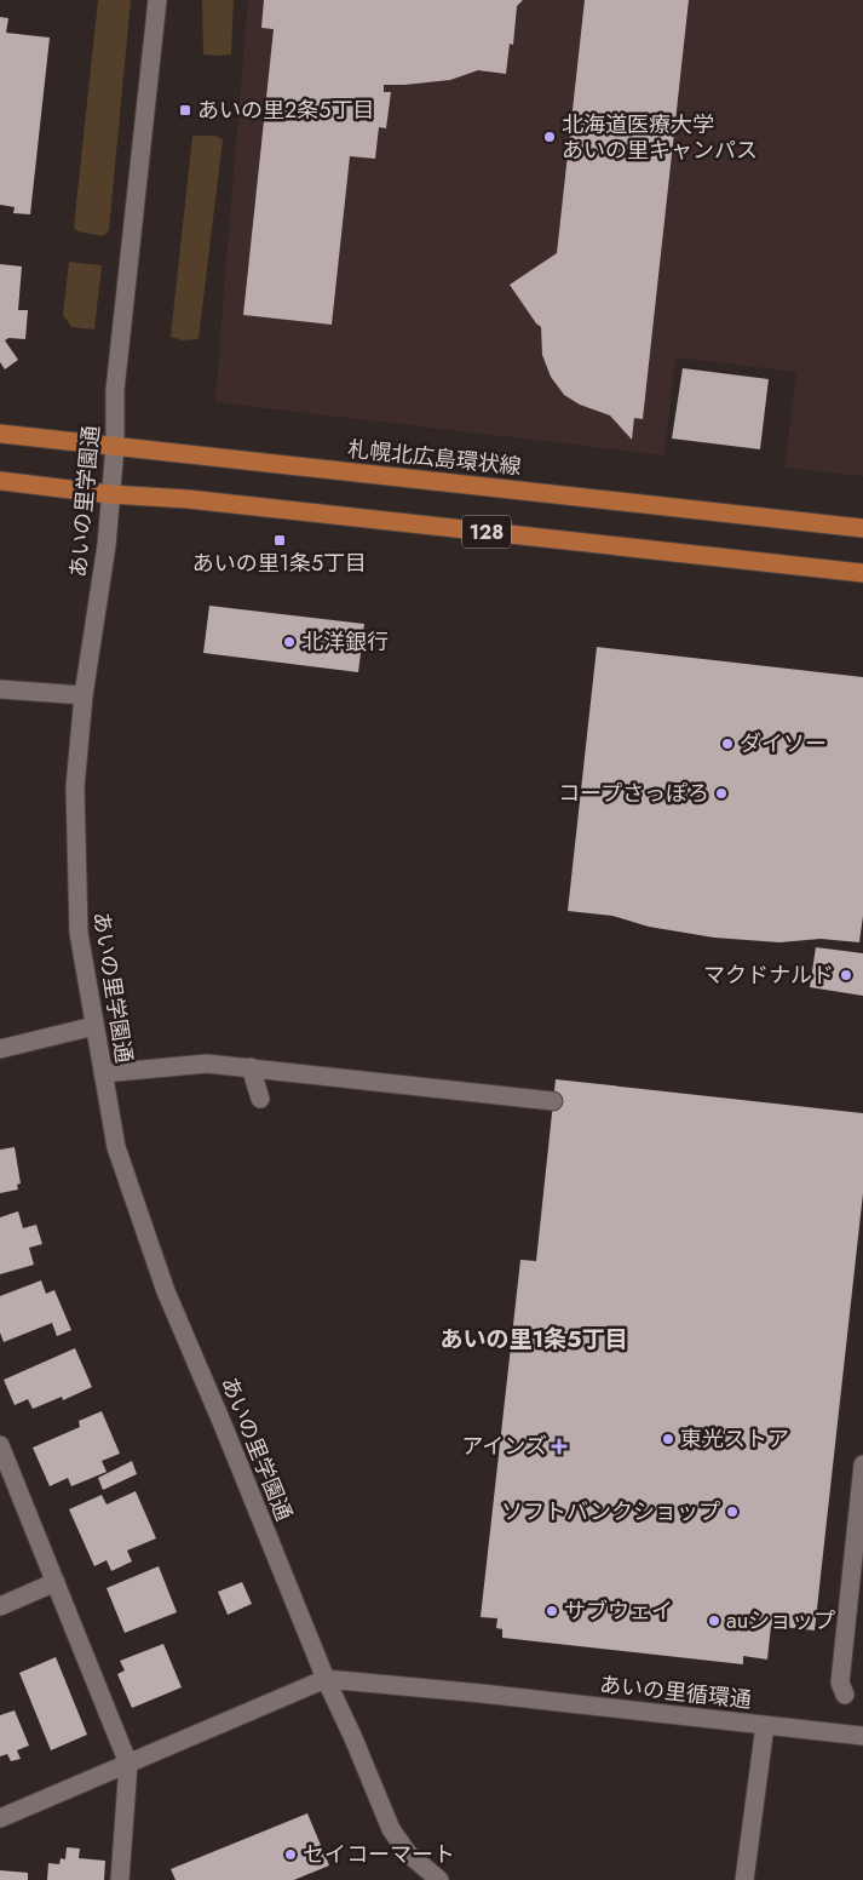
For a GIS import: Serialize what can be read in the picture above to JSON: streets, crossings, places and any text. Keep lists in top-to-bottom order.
{
  "streets": {
    "main road": ["札幌北広島環状線", "128"],
    "street": ["あいの里学園通", "あいの里循環通"]
  },
  "crossings": [
    ["札幌北広島環状線", "あいの里学園通"],
    ["あいの里学園通", "128"],
    ["あいの里学園通", "あいの里循環通"]
  ],
  "districts": ["あいの里1条5丁目"],
  "places": {
    "transit": ["あいの里2条5丁目", "あいの里1条5丁目"],
    "other": [
      "北海道医療大学 あいの里キャンパス",
      "北洋銀行",
      "ダイソー",
      "コープさっぽろ",
      "マクドナルド",
      "東光ストア",
      "ソフトバンクショップ",
      "サブウェイ",
      "auショップ",
      "セイコーマート"
    ],
    "health": ["アインズ"]
  }
}
